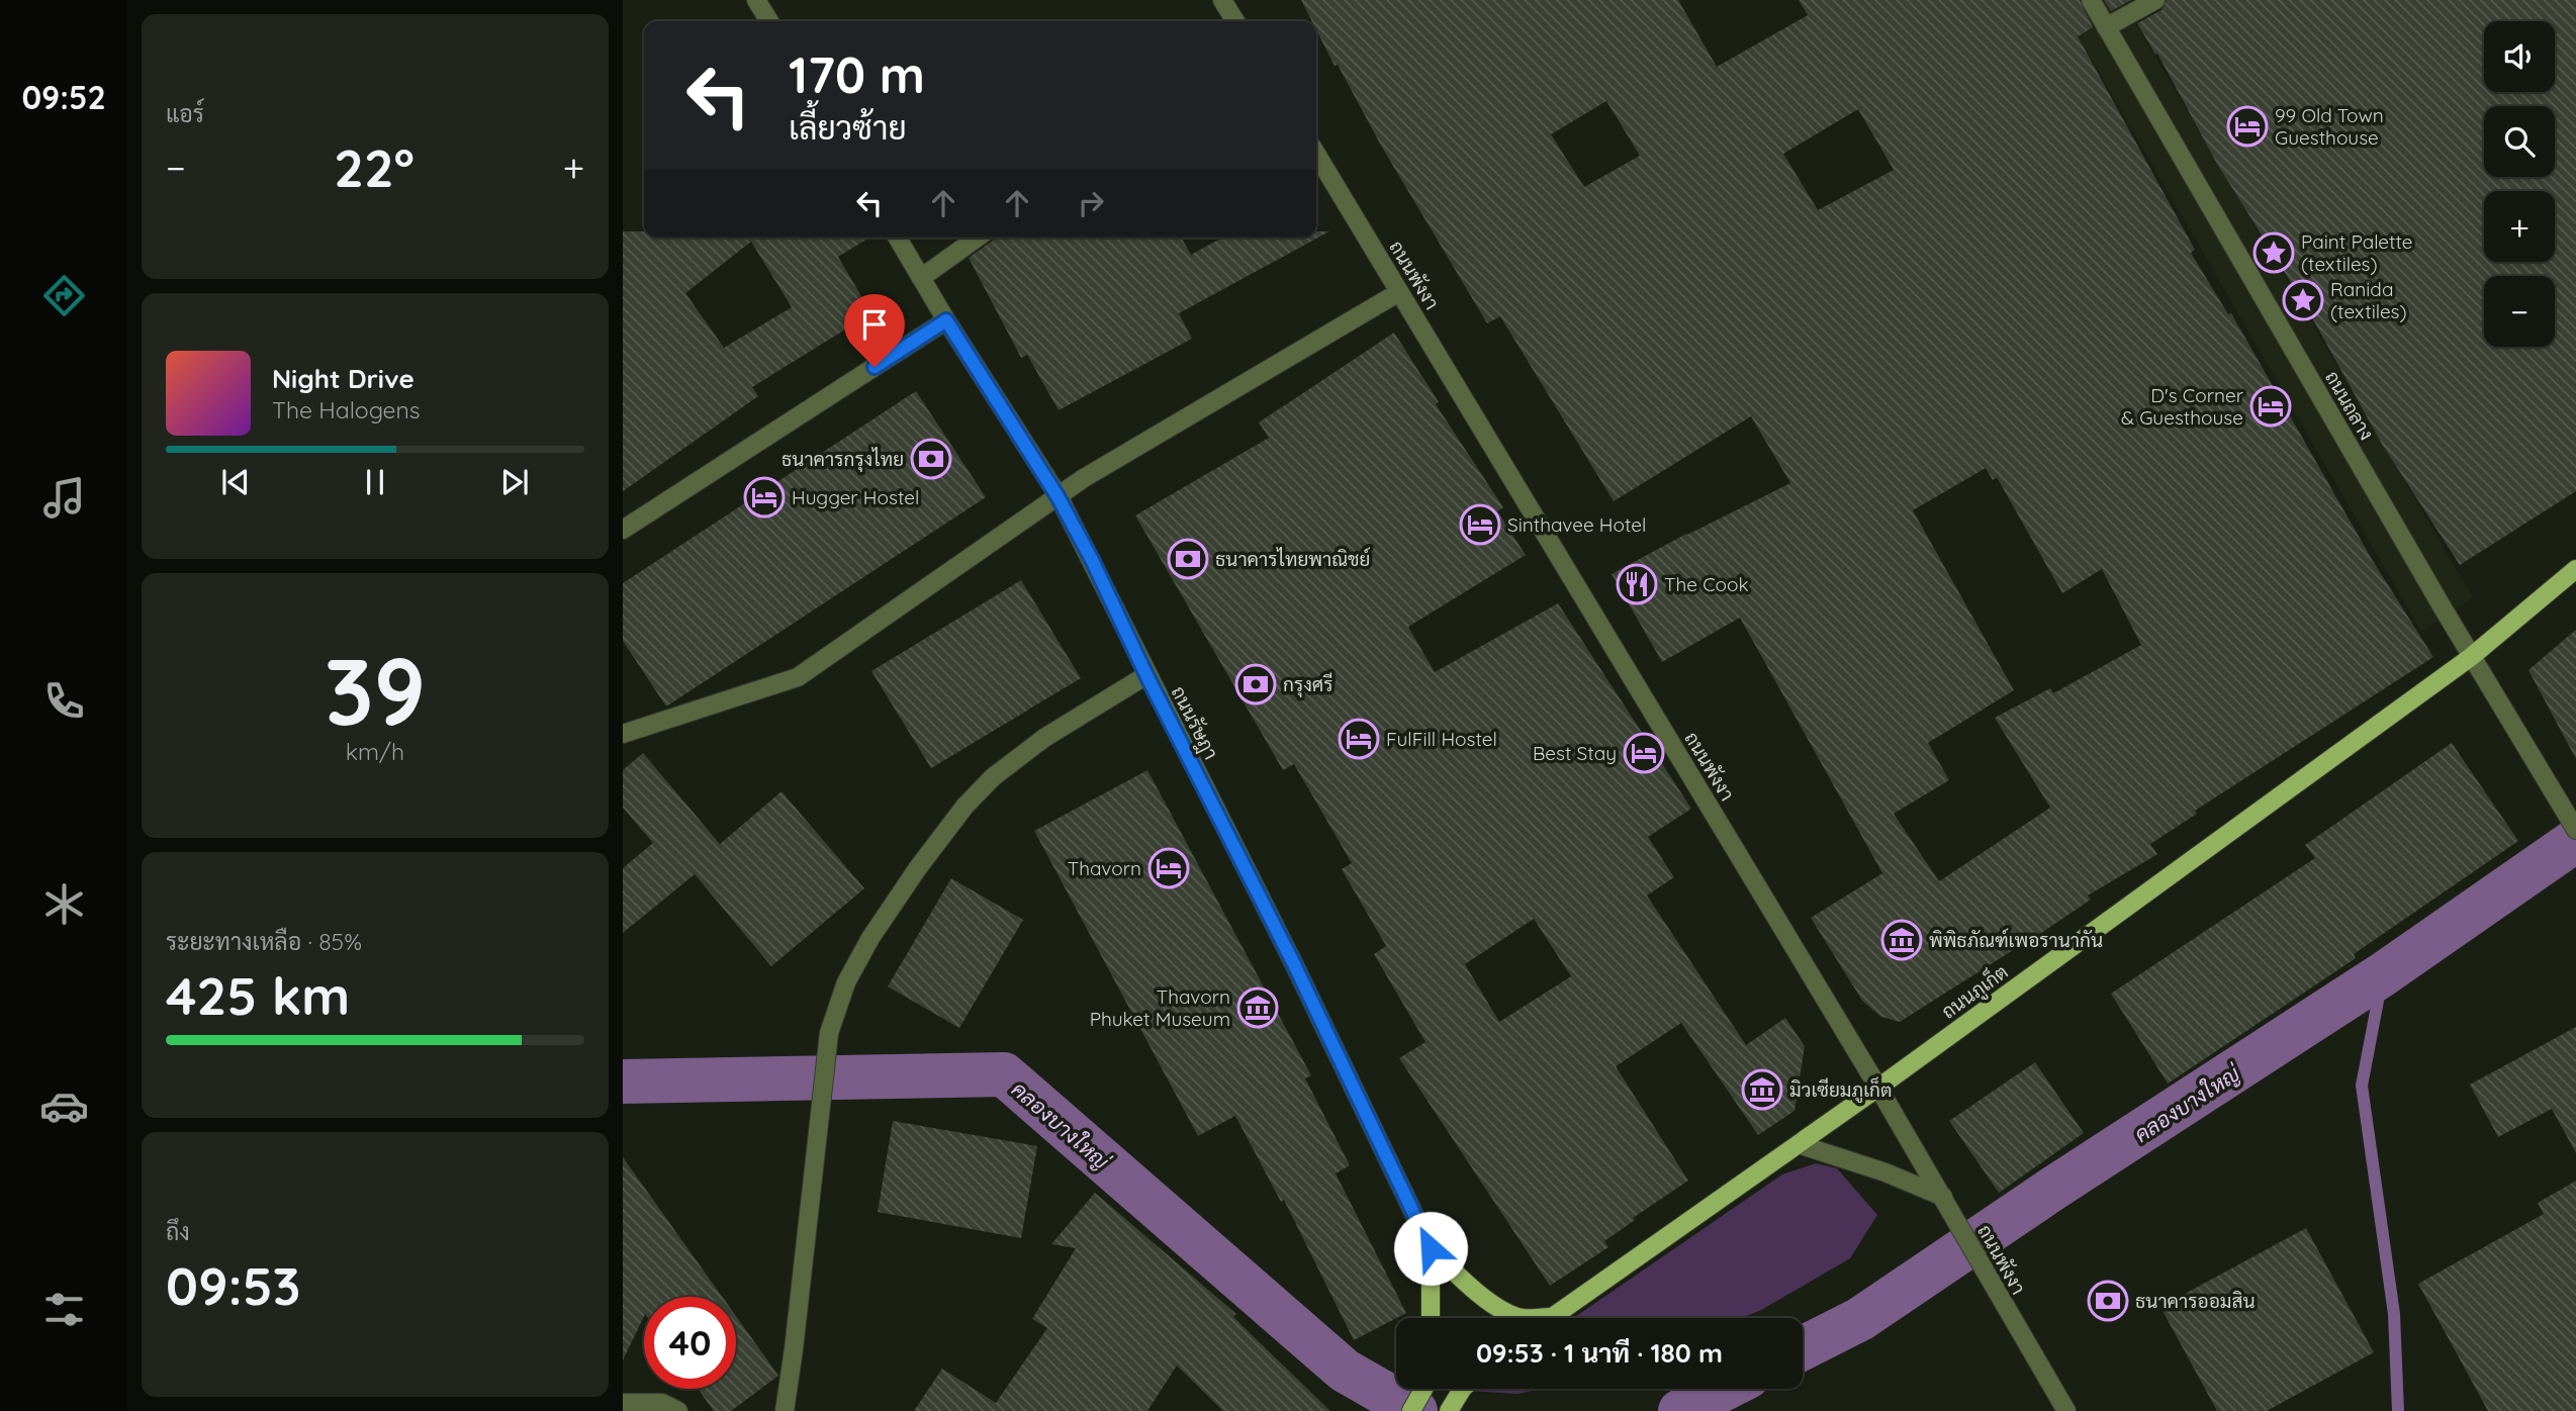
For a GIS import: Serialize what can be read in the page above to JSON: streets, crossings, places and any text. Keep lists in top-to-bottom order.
{
  "streets": {
    "main road": ["ถนนรัษฎา", "ถนนภูเก็ต"],
    "street": ["ถนนพังงา", "ถนนถลาง"]
  },
  "crossings": [
    ["ถนนพังงา", "ถนนภูเก็ต"],
    ["ถนนถลาง", "ถนนภูเก็ต"],
    ["ถนนรัษฎา", "ถนนภูเก็ต"]
  ],
  "water": ["คลองบางใหญ่"],
  "places": {
    "hotel": [
      "99 Old Town Guesthouse",
      "D's Corner & Guesthouse",
      "Hugger Hostel",
      "Sinthavee Hotel",
      "FulFill Hostel",
      "Best Stay",
      "Thavorn"
    ],
    "place": ["Paint Palette (textiles)", "Ranida (textiles)"],
    "bank": [
      "ธนาคารกรุงไทย",
      "ธนาคารไทยพาณิชย์",
      "กรุงศรี",
      "ธนาคารออมสิน"
    ],
    "restaurant": ["The Cook"],
    "museum": ["พิพิธภัณฑ์เพอรานากัน", "Thavorn Phuket Museum", "มิวเซียมภูเก็ต"]
  },
  "page": {
    "tabs": "09:52",
    "tile": [
      "แอร์",
      ["39", "km/h"],
      ["ระยะทางเหลือ · 85%", "425 km"],
      ["ถึง", "09:53"]
    ],
    "map_buttons": ["+", "−"],
    "turn": ["170 m", "เลี้ยวซ้าย"],
    "heat": ["−", "22°", "+"],
    "song": ["Night Drive", "The Halogens"],
    "limit": "40",
    "trip": "09:53 · 1 นาที · 180 m"
  }
}
